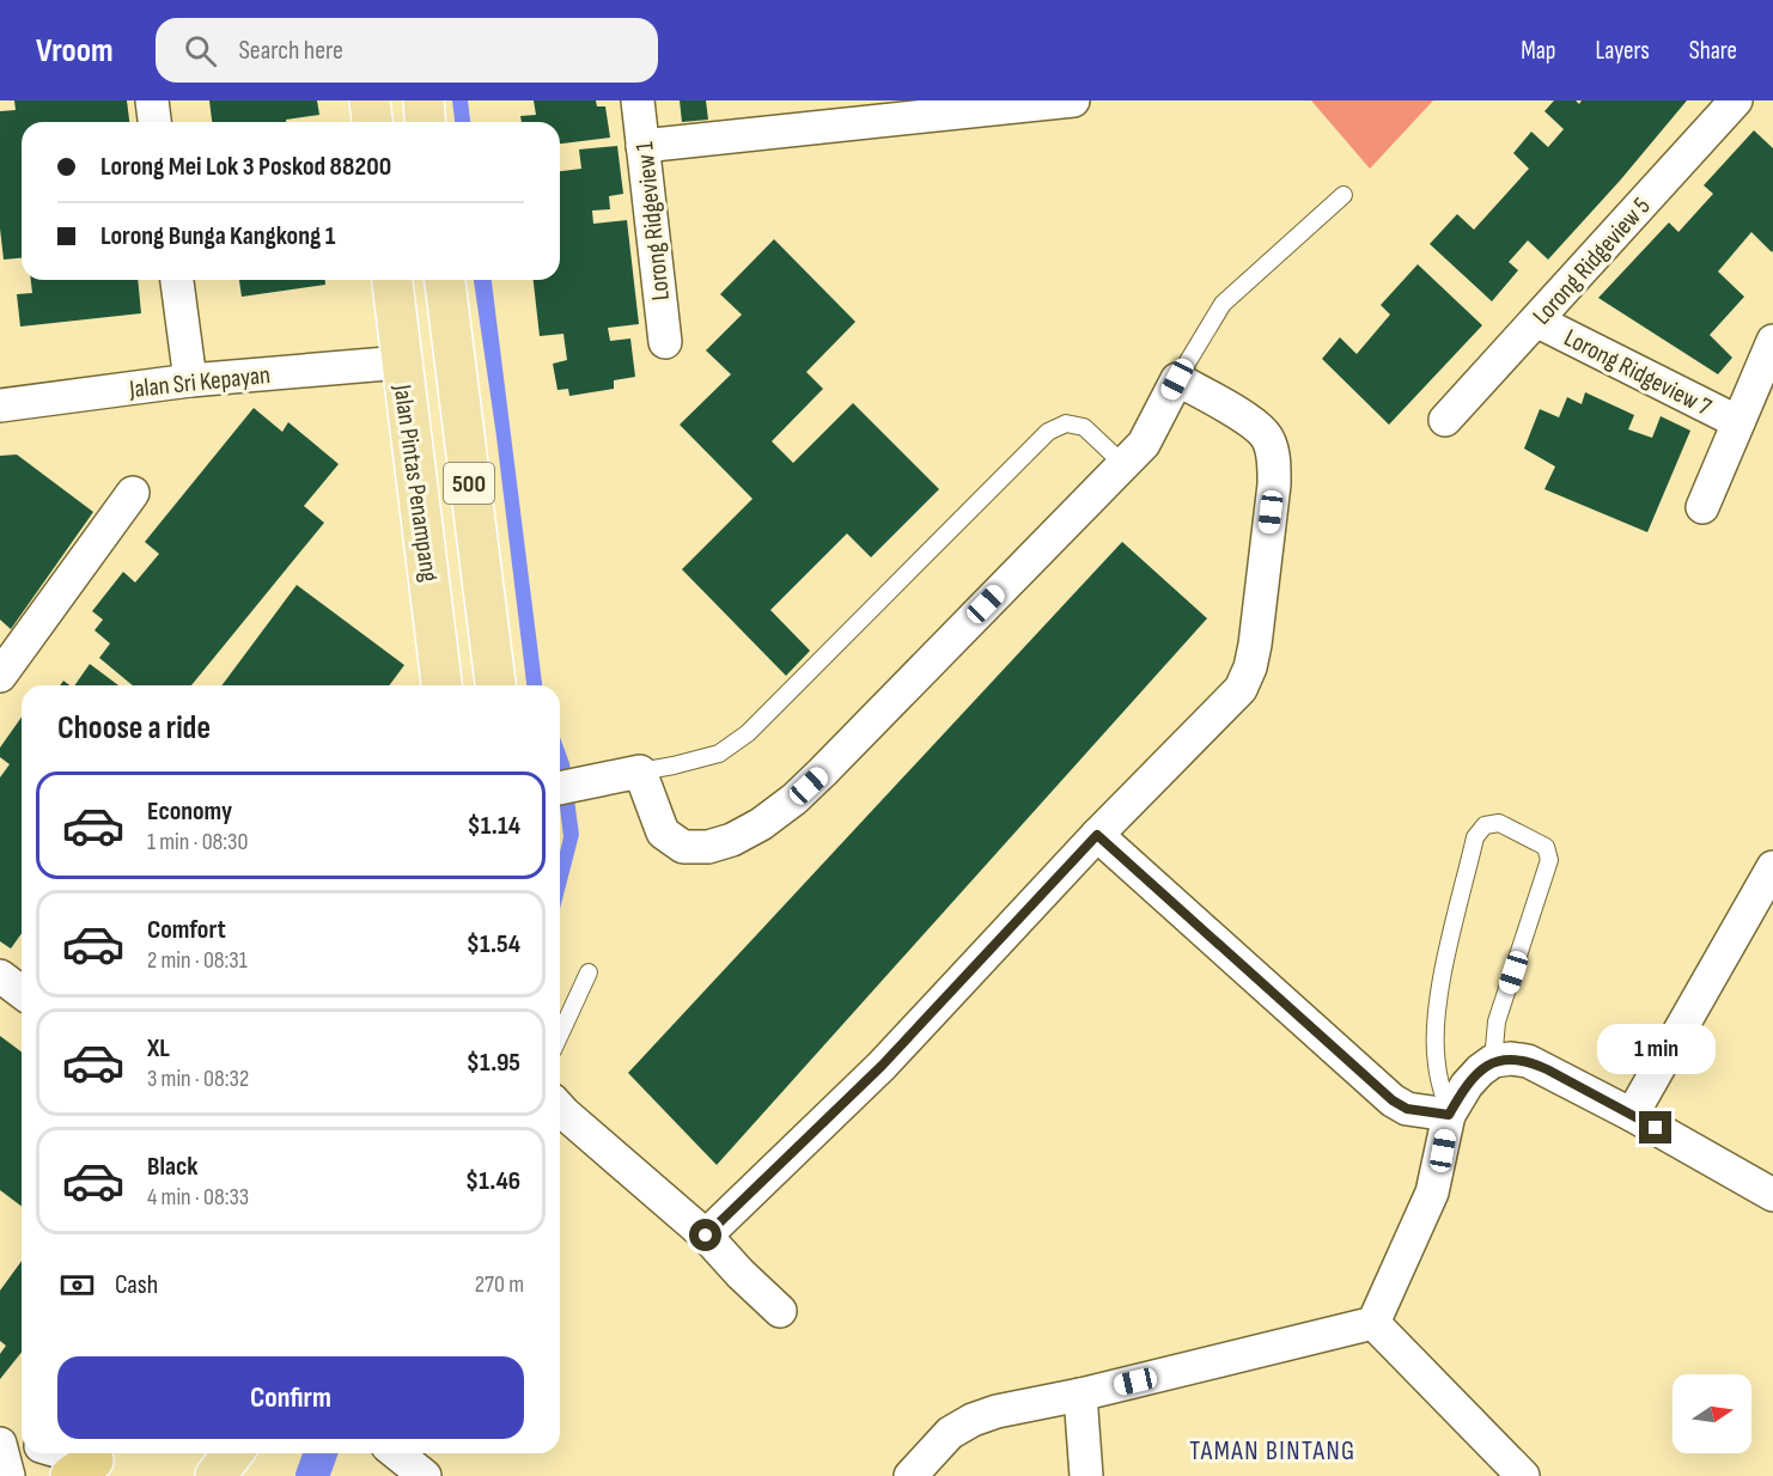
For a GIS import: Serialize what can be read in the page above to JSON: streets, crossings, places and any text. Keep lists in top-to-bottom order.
{
  "streets": {
    "main road": ["Jalan Pintas Penampang", "500"],
    "street": [
      "Lorong Ridgeview 1",
      "Lorong Ridgeview 5",
      "Lorong Ridgeview 7",
      "Jalan Sri Kepayan"
    ]
  },
  "crossings": [
    ["Lorong Ridgeview 5", "Lorong Ridgeview 7"],
    ["Jalan Sri Kepayan", "Jalan Pintas Penampang"]
  ],
  "districts": ["TAMAN BINTANG"],
  "north": "right",
  "page": {
    "header": "Vroom",
    "search": "Search here",
    "nav": ["Map", "Layers", "Share"],
    "banner": ["Lorong Mei Lok 3 Poskod 88200", "Lorong Bunga Kangkong 1"],
    "heading": "Choose a ride",
    "list": [
      {
        "name": "Economy",
        "note": "1 min · 08:30",
        "value": "$1.14"
      },
      {
        "name": "Comfort",
        "note": "2 min · 08:31",
        "value": "$1.54"
      },
      {
        "name": "XL",
        "note": "3 min · 08:32",
        "value": "$1.95"
      },
      {
        "name": "Black",
        "note": "4 min · 08:33",
        "value": "$1.46"
      }
    ],
    "bubble": "1 min",
    "pay": ["Cash", "270 m"],
    "buttons": "Confirm"
  }
}
